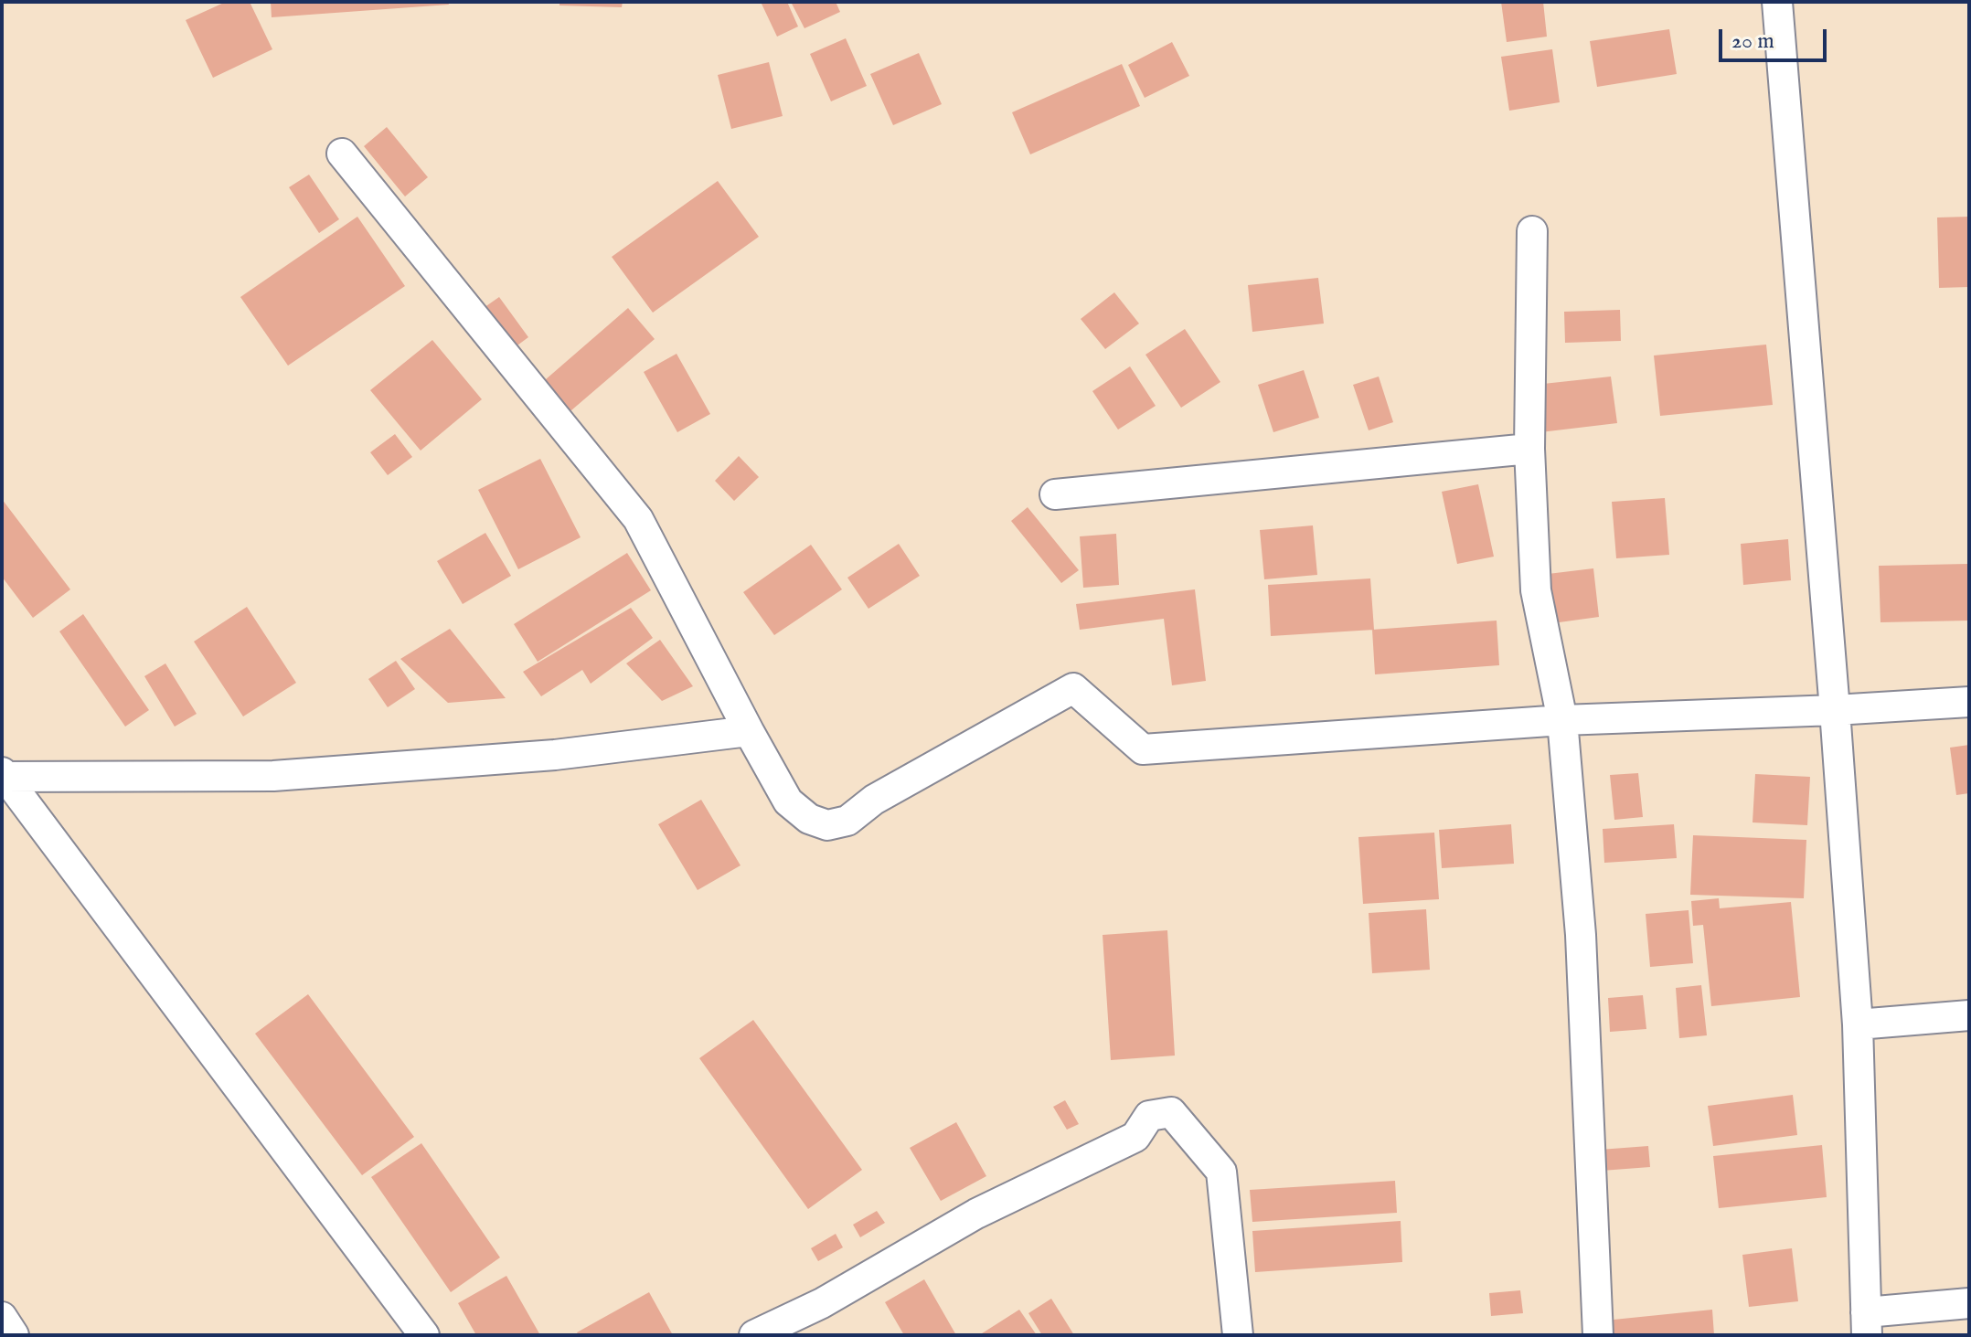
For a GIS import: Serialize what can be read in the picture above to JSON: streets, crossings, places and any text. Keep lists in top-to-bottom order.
{
  "scale_bar": "20 m"
}
